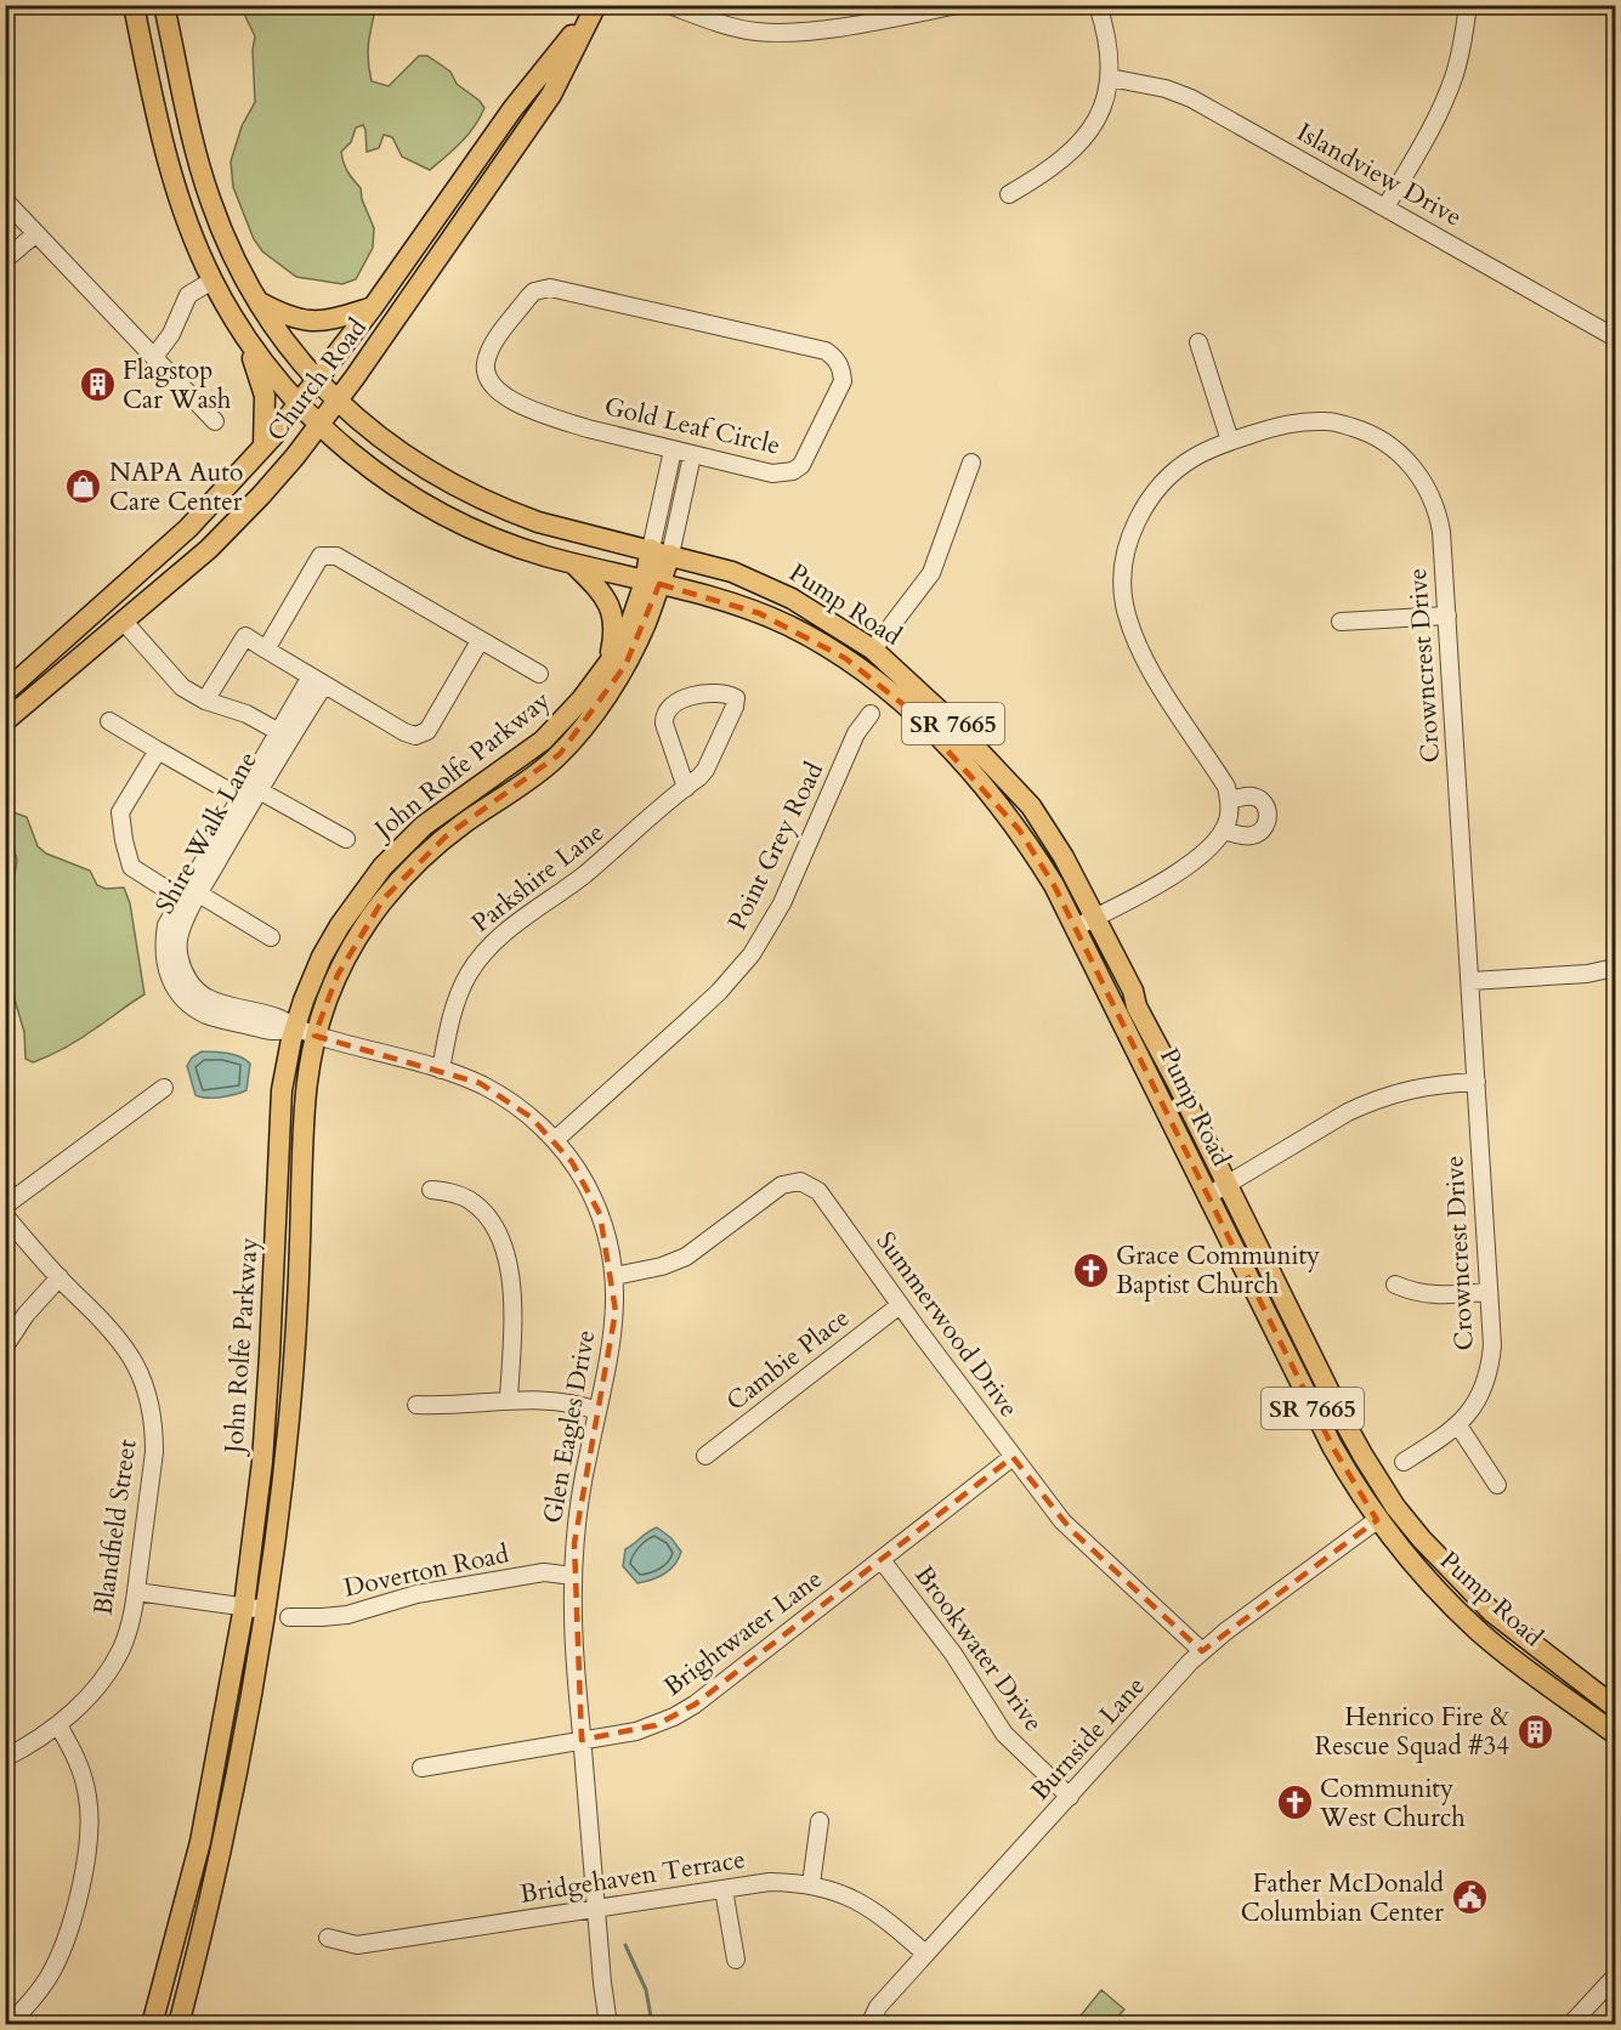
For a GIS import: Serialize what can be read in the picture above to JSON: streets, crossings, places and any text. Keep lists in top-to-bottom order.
{
  "streets": {
    "main road": [
      "Church Road",
      "Pump Road",
      "SR 7665",
      "John Rolfe Parkway"
    ],
    "street": [
      "Islandview Drive",
      "Gold Leaf Circle",
      "Crowncrest Drive",
      "Shire Walk Lane",
      "Point Grey Road",
      "Parkshire Lane",
      "Summerwood Drive",
      "Cambie Place",
      "Glen Eagles Drive",
      "Blandfield Street",
      "Doverton Road",
      "Brightwater Lane",
      "Brookwater Drive",
      "Burnside Lane",
      "Bridgehaven Terrace"
    ]
  },
  "crossings": [
    ["Pump Road", "John Rolfe Parkway"],
    ["Pump Road", "Burnside Lane"],
    ["John Rolfe Parkway", "Shire Walk Lane"],
    ["John Rolfe Parkway", "Glen Eagles Drive"],
    ["Shire Walk Lane", "Glen Eagles Drive"],
    ["Point Grey Road", "Glen Eagles Drive"],
    ["Parkshire Lane", "Glen Eagles Drive"],
    ["Summerwood Drive", "Cambie Place"],
    ["Summerwood Drive", "Glen Eagles Drive"],
    ["Summerwood Drive", "Brightwater Lane"],
    ["Summerwood Drive", "Burnside Lane"],
    ["Glen Eagles Drive", "Doverton Road"],
    ["Glen Eagles Drive", "Brightwater Lane"],
    ["Glen Eagles Drive", "Bridgehaven Terrace"],
    ["Brightwater Lane", "Brookwater Drive"],
    ["Brookwater Drive", "Burnside Lane"],
    ["Burnside Lane", "Bridgehaven Terrace"]
  ],
  "places": {
    "building": ["Flagstop Car Wash", "Henrico Fire & Rescue Squad #34"],
    "shop": ["NAPA Auto Care Center"],
    "church": ["Grace Community Baptist Church", "Community West Church"],
    "public building": ["Father McDonald Columbian Center"]
  }
}
